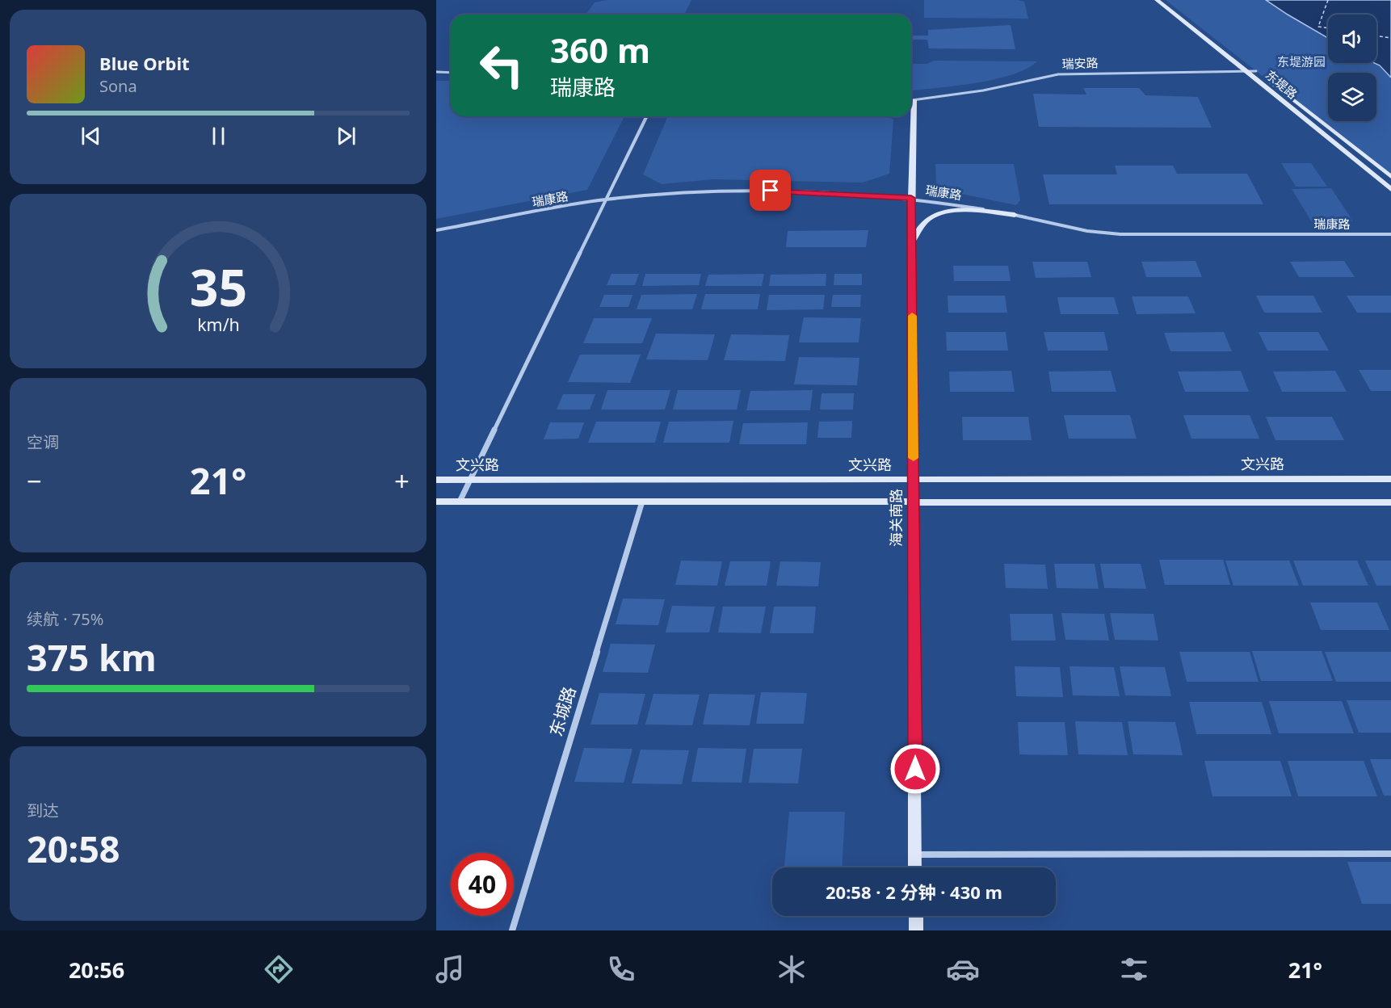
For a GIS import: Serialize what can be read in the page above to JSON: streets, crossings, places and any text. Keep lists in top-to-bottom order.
{
  "streets": {
    "main road": ["东堤路", "文兴路", "海关南路"],
    "street": ["瑞安路", "瑞康路", "东城路"]
  },
  "crossings": [
    ["瑞安路", "东堤路"],
    ["瑞康路", "海关南路"],
    ["文兴路", "海关南路"]
  ],
  "parks": ["东堤游园"],
  "page": {
    "turn": ["360 m", "瑞康路"],
    "song": ["Blue Orbit", "Sona"],
    "tile": [
      "空调",
      ["续航 · 75%", "375 km"],
      ["到达", "20:58"]
    ],
    "heat": ["−", "21°", "+"],
    "limit": "40",
    "trip": "20:58 · 2 分钟 · 430 m",
    "tabs": ["20:56", "21°"],
    "gauge": ["35", "km/h"]
  }
}
